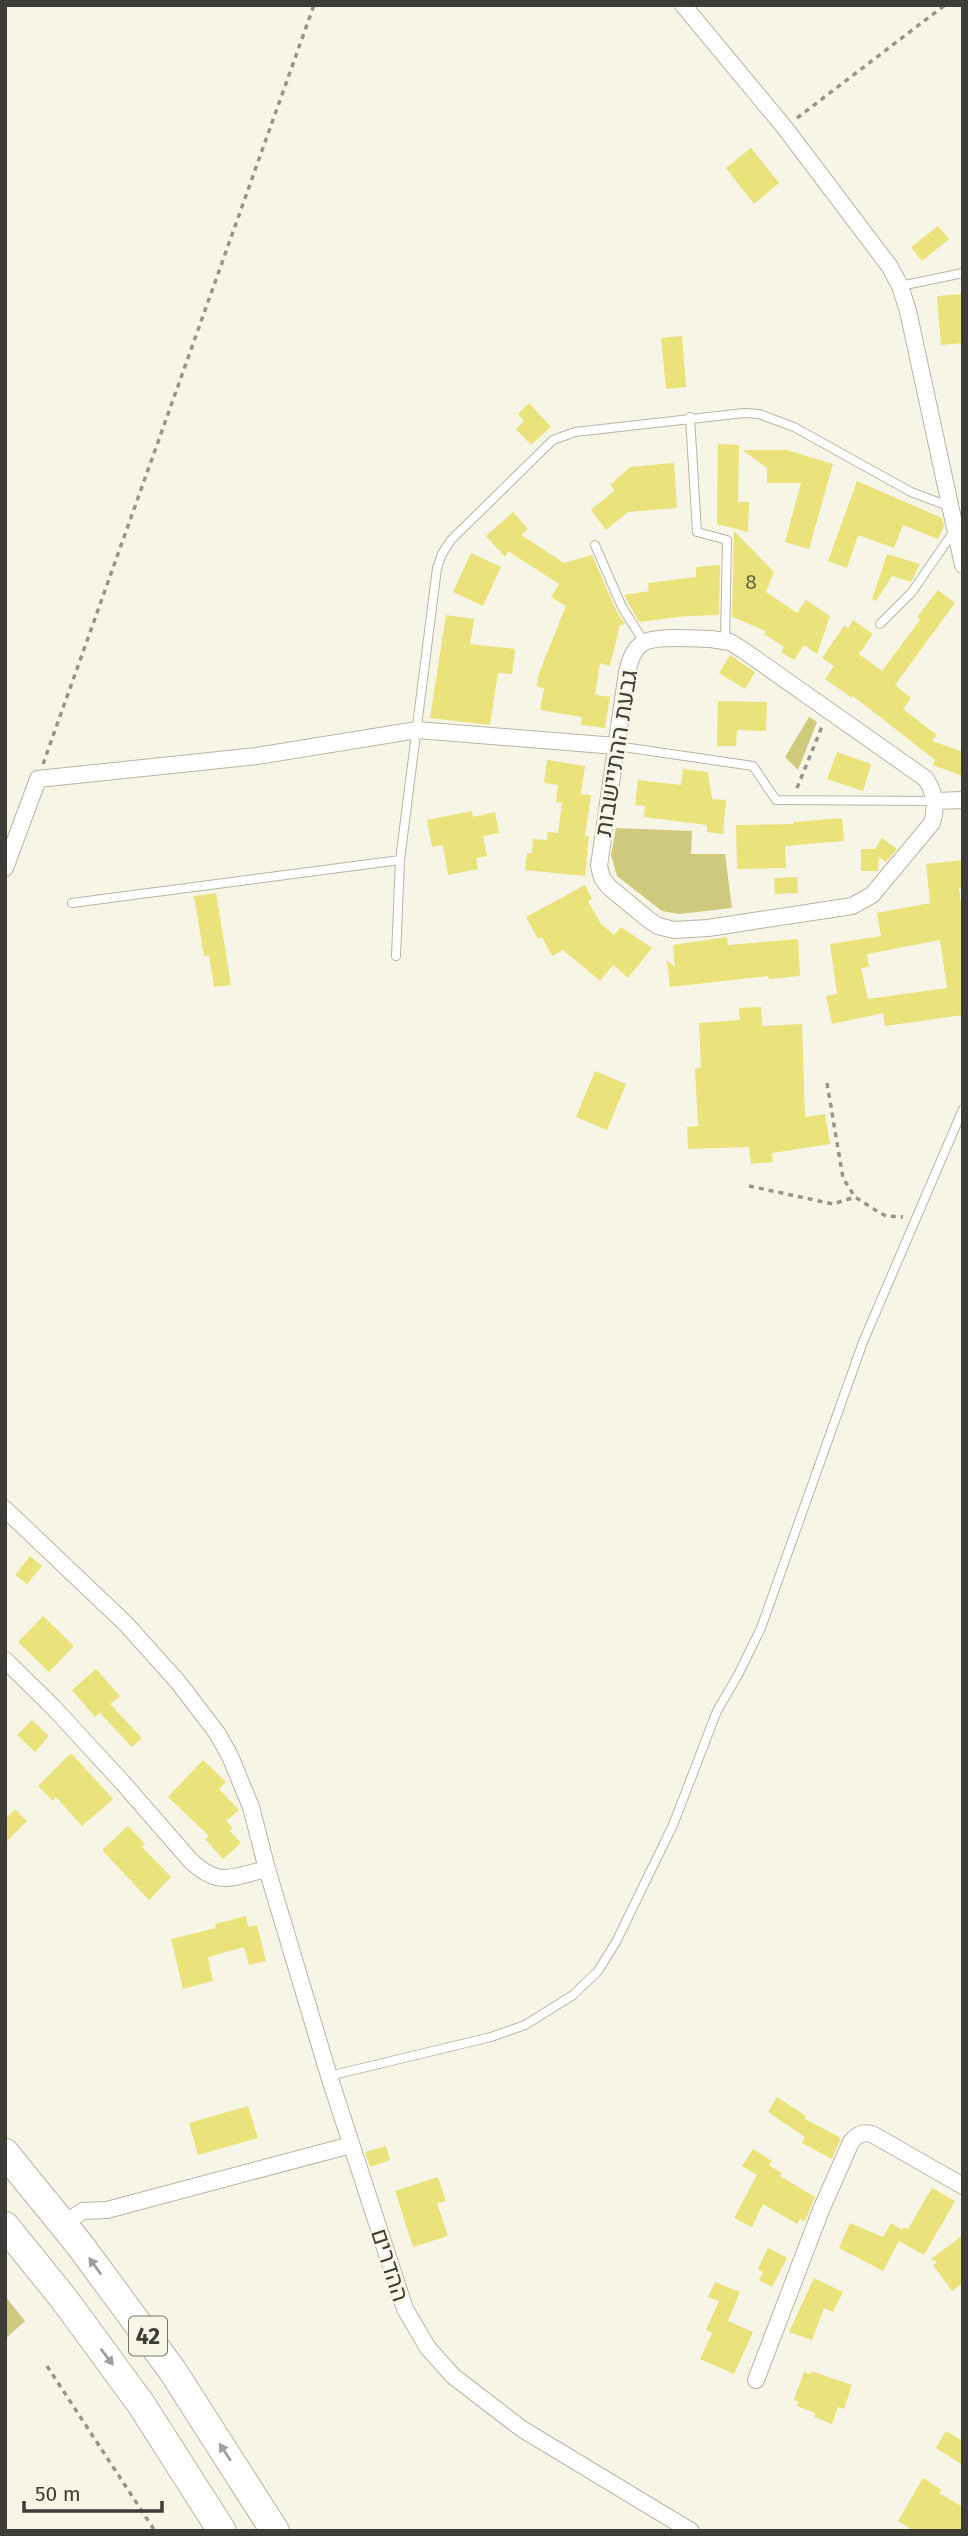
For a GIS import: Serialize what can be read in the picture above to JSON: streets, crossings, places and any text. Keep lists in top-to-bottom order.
{
  "streets": {
    "highway": ["42"],
    "street": ["גבעת ההתיישבות", "ההדרים"]
  },
  "house_numbers": ["8"],
  "scale_bar": "50 m"
}
